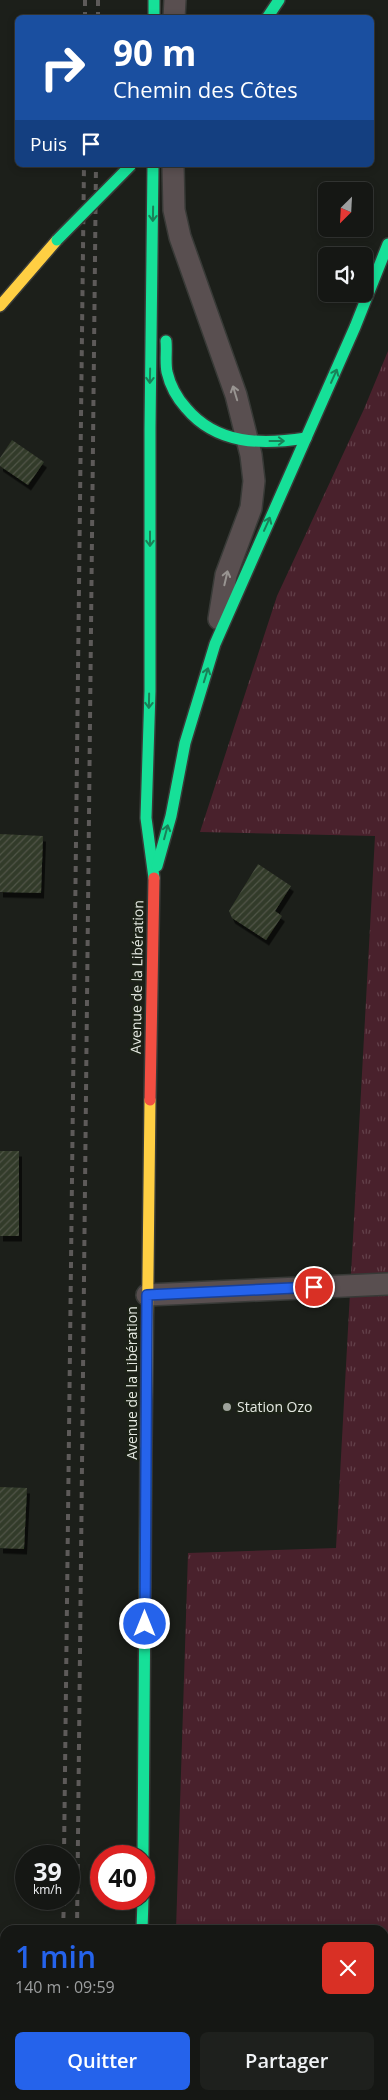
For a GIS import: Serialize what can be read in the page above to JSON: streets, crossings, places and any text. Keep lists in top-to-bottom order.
{
  "streets": {
    "street": ["Avenue de la Libération"]
  },
  "places": ["Station Ozo"],
  "north": "bottom left",
  "page": {
    "turn": ["90 m", "Chemin des Côtes"],
    "then": "Puis",
    "speed": "39 km/h",
    "limit": "40",
    "heading": ["1 min", "140 m · 09:59"],
    "buttons": ["Quitter", "Partager"]
  }
}
